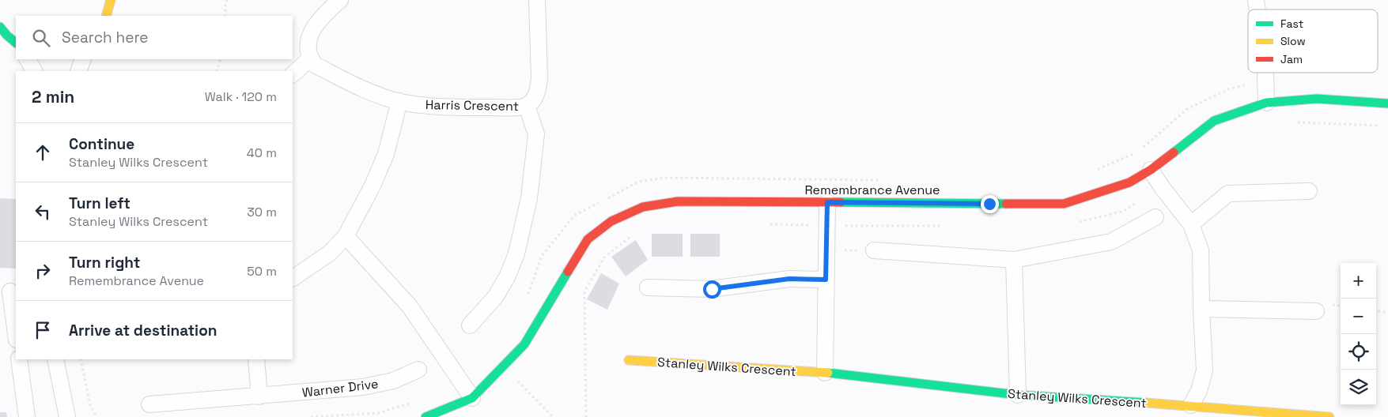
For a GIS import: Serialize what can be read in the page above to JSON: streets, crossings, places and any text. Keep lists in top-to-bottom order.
{
  "streets": {
    "main road": ["Remembrance Avenue", "Stanley Wilks Crescent"],
    "street": ["Harris Crescent", "Warner Drive"]
  },
  "legend": ["Fast", "Slow", "Jam"],
  "page": {
    "search": "Search here",
    "heading": ["2 min", "Walk · 120 m"],
    "list": [
      ["Continue", "Stanley Wilks Crescent", "40 m"],
      ["Turn left", "Stanley Wilks Crescent", "30 m"],
      ["Turn right", "Remembrance Avenue", "50 m"],
      "Arrive at destination"
    ],
    "map_buttons": ["+", "−"]
  }
}
